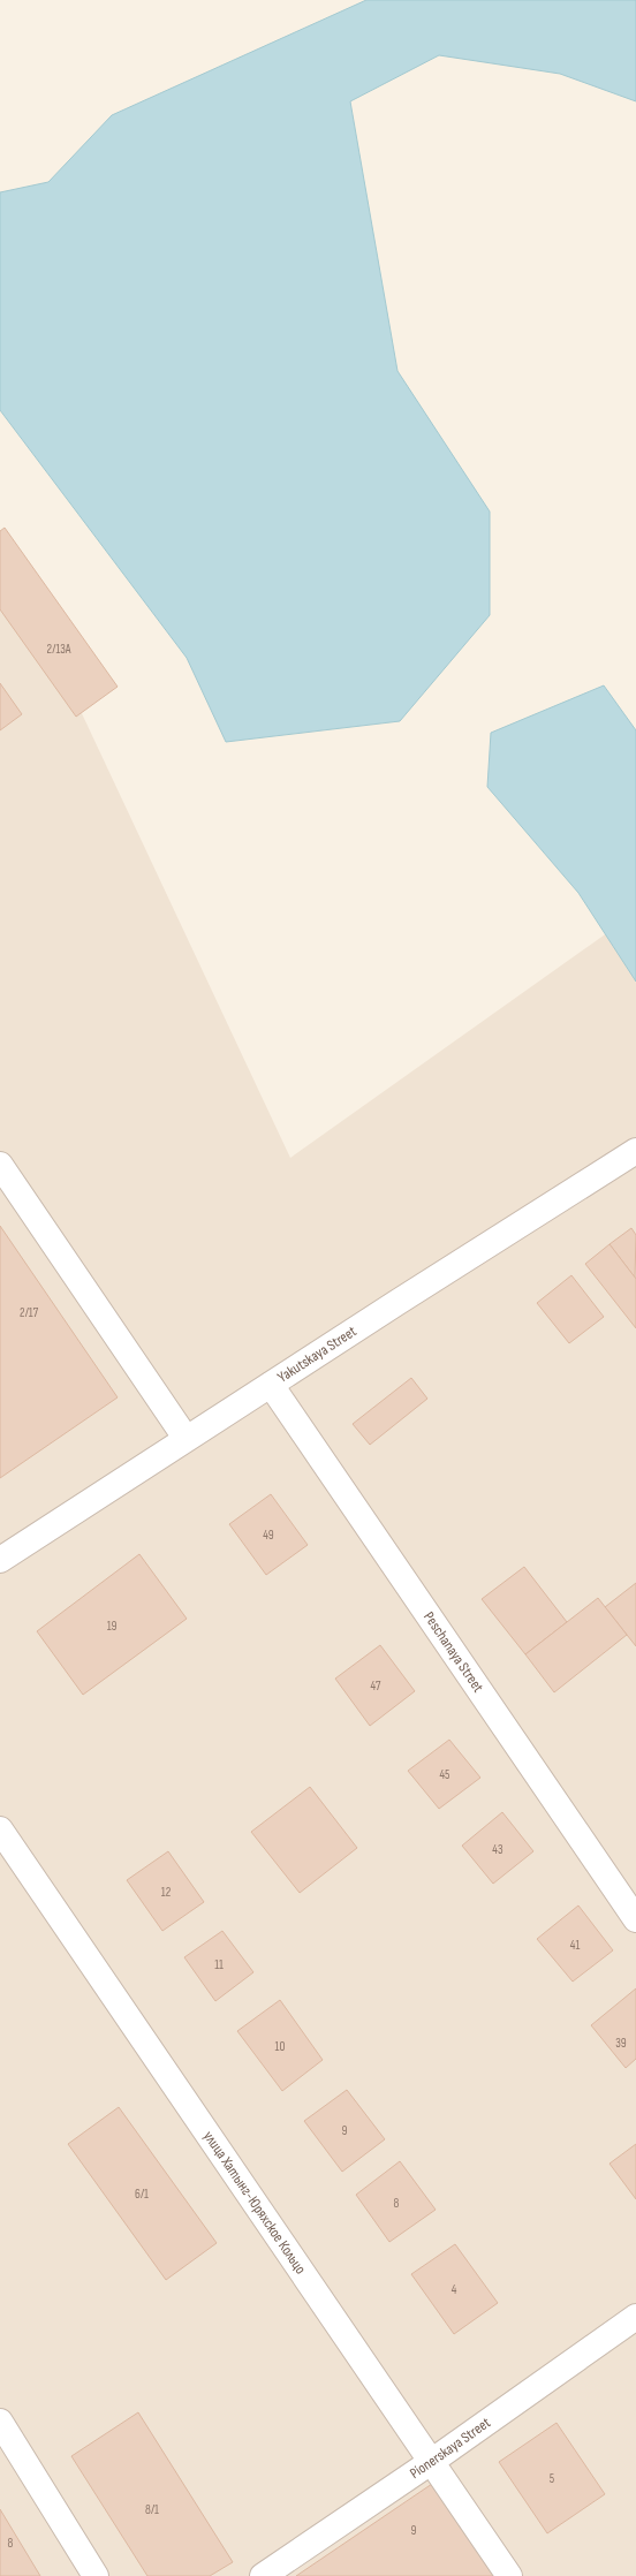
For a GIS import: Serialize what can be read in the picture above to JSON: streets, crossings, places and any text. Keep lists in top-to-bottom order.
{
  "streets": {
    "street": [
      "Yakutskaya Street",
      "Peschanaya Street",
      "улица Хатынг-Юряхское Кольцо",
      "Pionerskaya Street"
    ]
  },
  "crossings": [
    ["Yakutskaya Street", "Peschanaya Street"],
    ["улица Хатынг-Юряхское Кольцо", "Pionerskaya Street"]
  ],
  "house_numbers": [
    "2/13А",
    "2/17",
    "49",
    "19",
    "47",
    "45",
    "43",
    "12",
    "41",
    "11",
    "39",
    "10",
    "9",
    "6/1",
    "8",
    "4",
    "5",
    "8/1",
    "9",
    "8"
  ]
}
